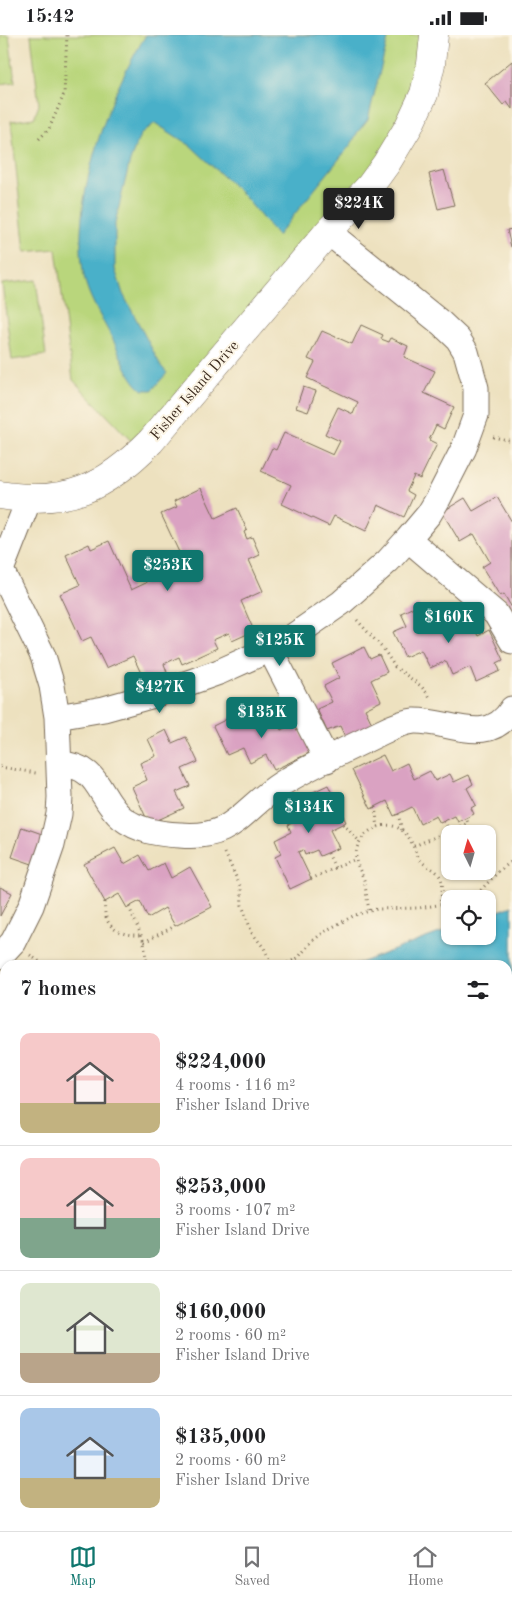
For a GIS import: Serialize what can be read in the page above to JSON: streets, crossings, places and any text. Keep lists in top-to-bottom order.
{
  "streets": {
    "street": ["Fisher Island Drive"]
  },
  "north": "top",
  "page": {
    "status": "15:42",
    "price": [
      "$224K",
      "$253K",
      "$160K",
      "$125K",
      "$427K",
      "$135K",
      "$134K"
    ],
    "heading": "7 homes",
    "list": [
      {
        "name": "$224,000",
        "note": "4 rooms · 116 m² · Fisher Island Drive"
      },
      {
        "name": "$253,000",
        "note": "3 rooms · 107 m² · Fisher Island Drive"
      },
      {
        "name": "$160,000",
        "note": "2 rooms · 60 m² · Fisher Island Drive"
      },
      {
        "name": "$135,000",
        "note": "2 rooms · 60 m² · Fisher Island Drive"
      }
    ],
    "tabs": ["Map", "Saved", "Home"]
  }
}
